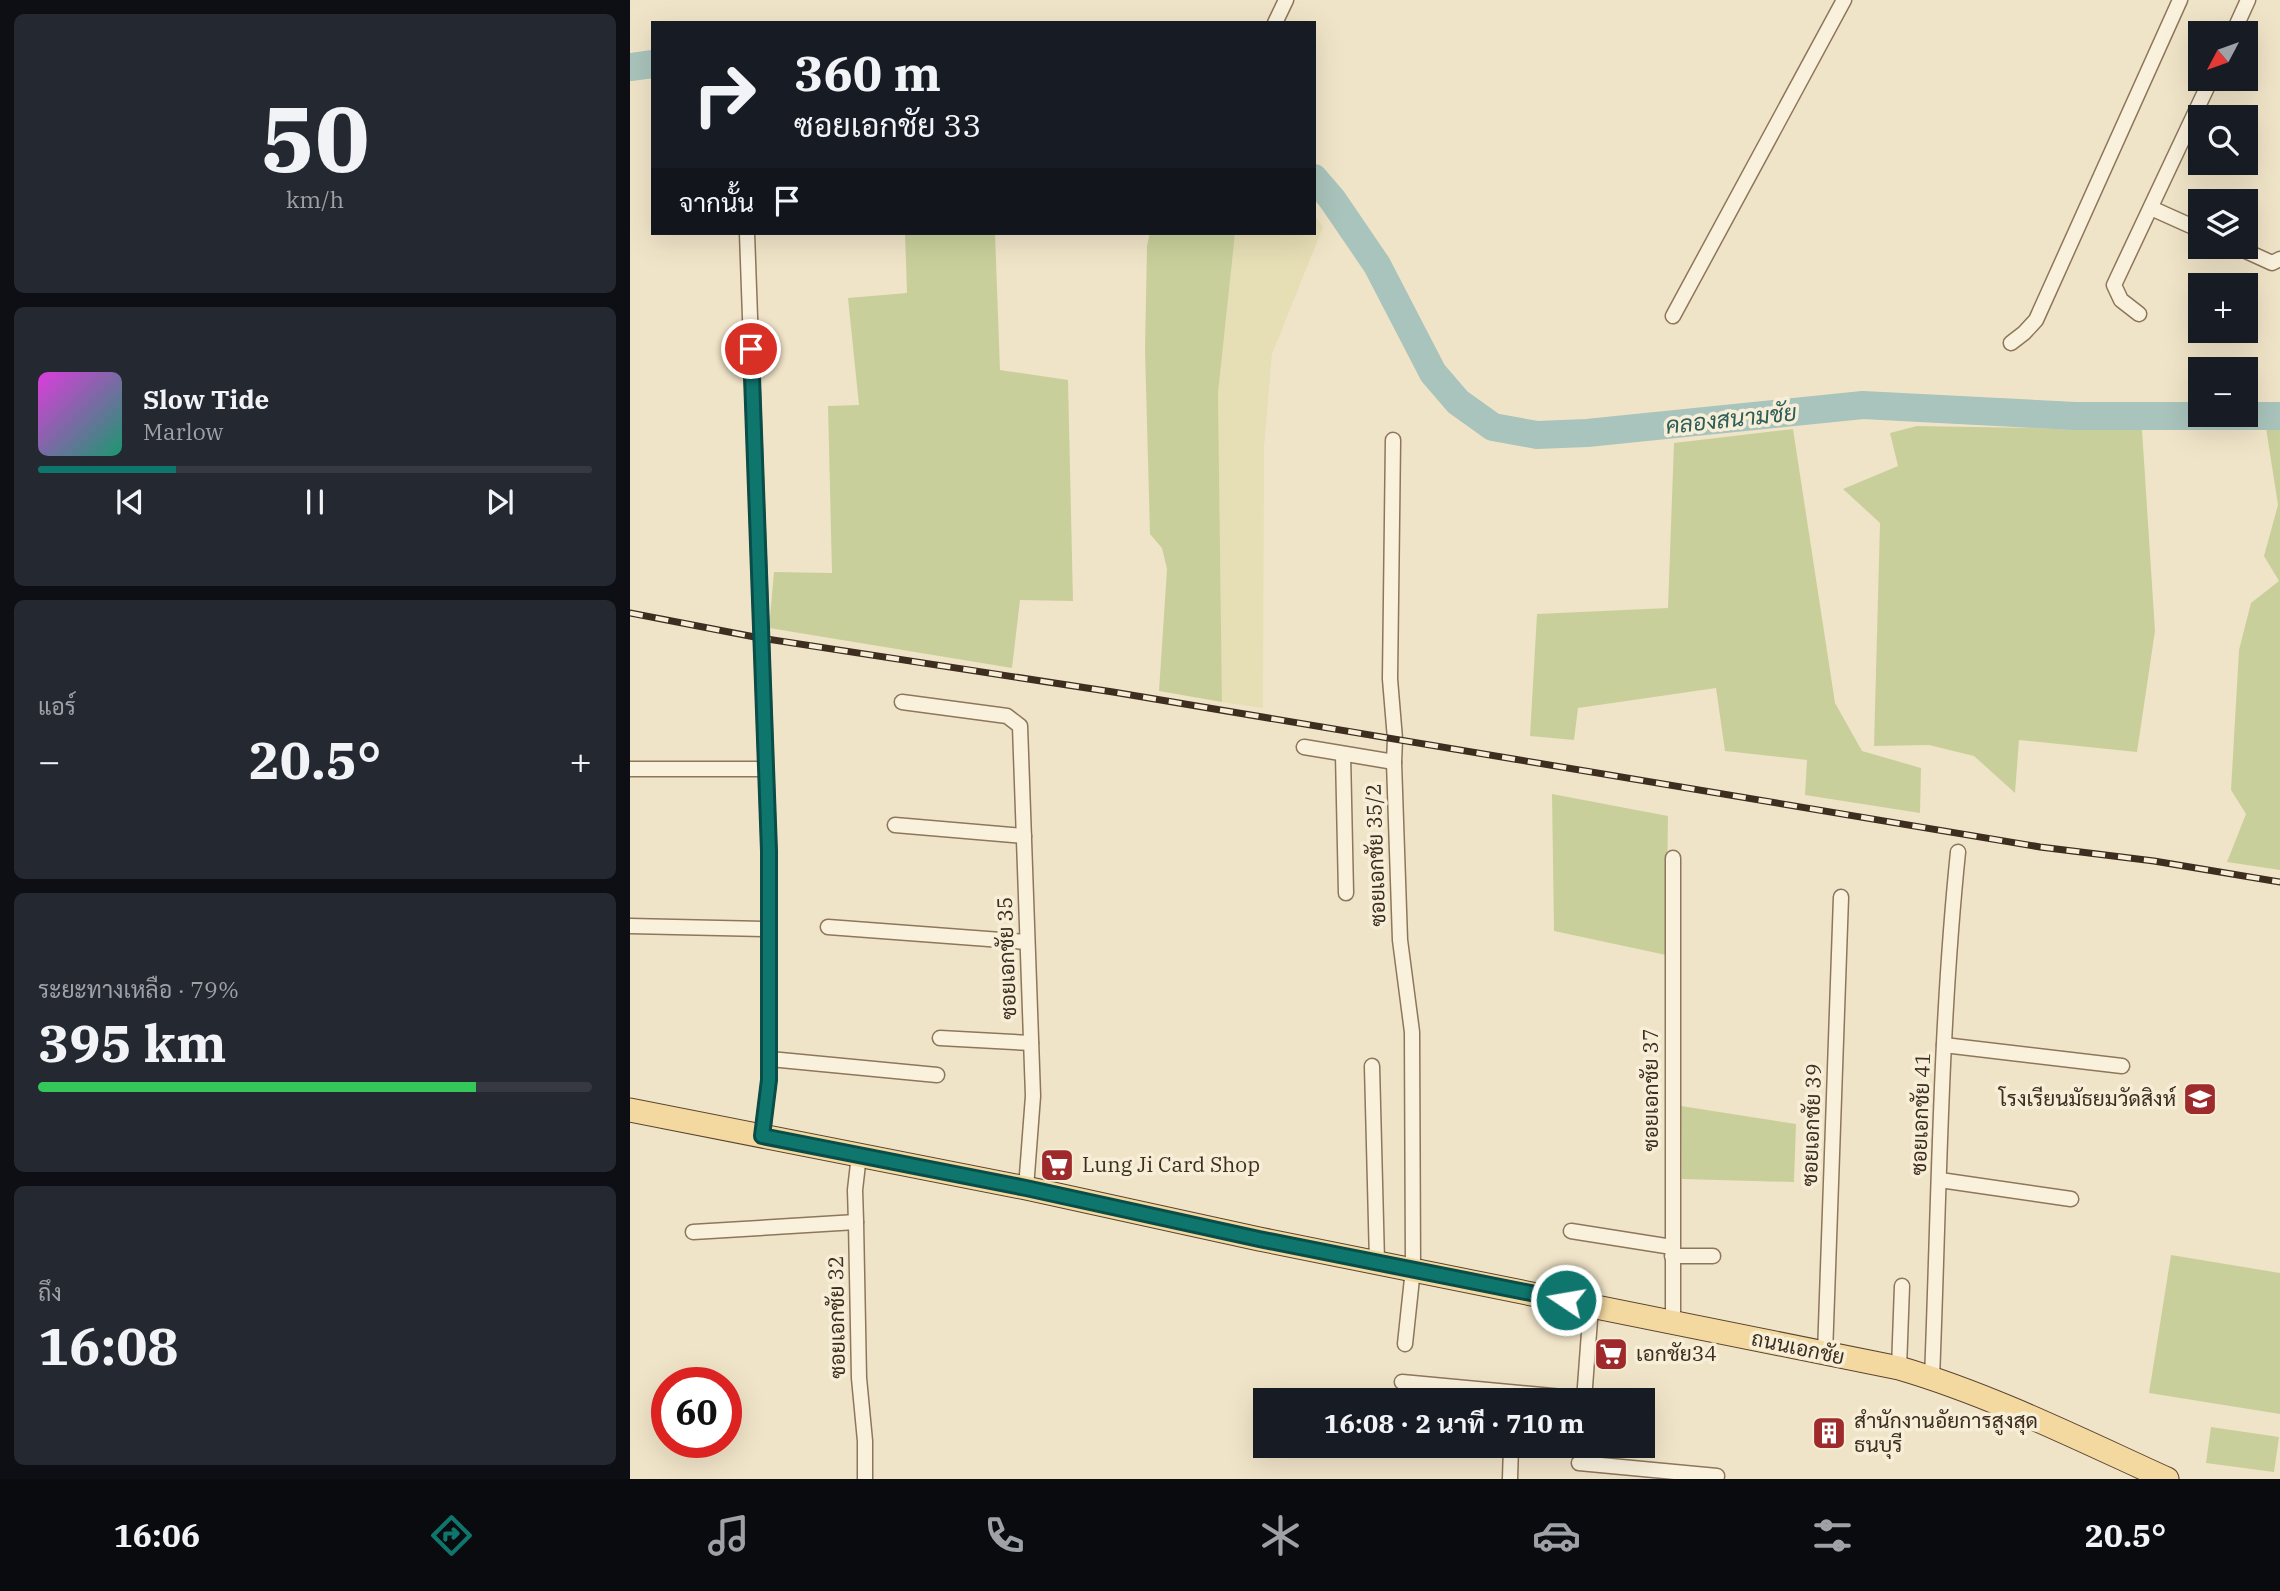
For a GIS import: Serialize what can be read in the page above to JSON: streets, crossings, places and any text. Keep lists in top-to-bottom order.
{
  "streets": {
    "main road": ["ถนนเอกชัย"],
    "street": [
      "ซอยเอกชัย 35/2",
      "ซอยเอกชัย 35",
      "ซอยเอกชัย 37",
      "ซอยเอกชัย 41",
      "ซอยเอกชัย 39",
      "ซอยเอกชัย 32"
    ]
  },
  "crossings": [
    ["ซอยเอกชัย 35/2", "ถนนเอกชัย"],
    ["ซอยเอกชัย 35", "ถนนเอกชัย"],
    ["ซอยเอกชัย 37", "ถนนเอกชัย"],
    ["ซอยเอกชัย 41", "ถนนเอกชัย"],
    ["ซอยเอกชัย 39", "ถนนเอกชัย"],
    ["ซอยเอกชัย 32", "ถนนเอกชัย"]
  ],
  "water": ["คลองสนามชัย"],
  "places": {
    "school or university": ["โรงเรียนมัธยมวัดสิงห์"],
    "supermarket": ["Lung Ji Card Shop", "เอกชัย34"],
    "building": ["สำนักงานอัยการสูงสุด ธนบุรี"]
  },
  "north": "bottom left",
  "page": {
    "tile": [
      ["50", "km/h"],
      "แอร์",
      ["ระยะทางเหลือ · 79%", "395 km"],
      ["ถึง", "16:08"]
    ],
    "map_buttons": ["+", "−"],
    "turn": ["360 m", "ซอยเอกชัย 33"],
    "then": "จากนั้น",
    "song": ["Slow Tide", "Marlow"],
    "heat": ["−", "20.5°", "+"],
    "limit": "60",
    "trip": "16:08 · 2 นาที · 710 m",
    "tabs": ["16:06", "20.5°"]
  }
}
